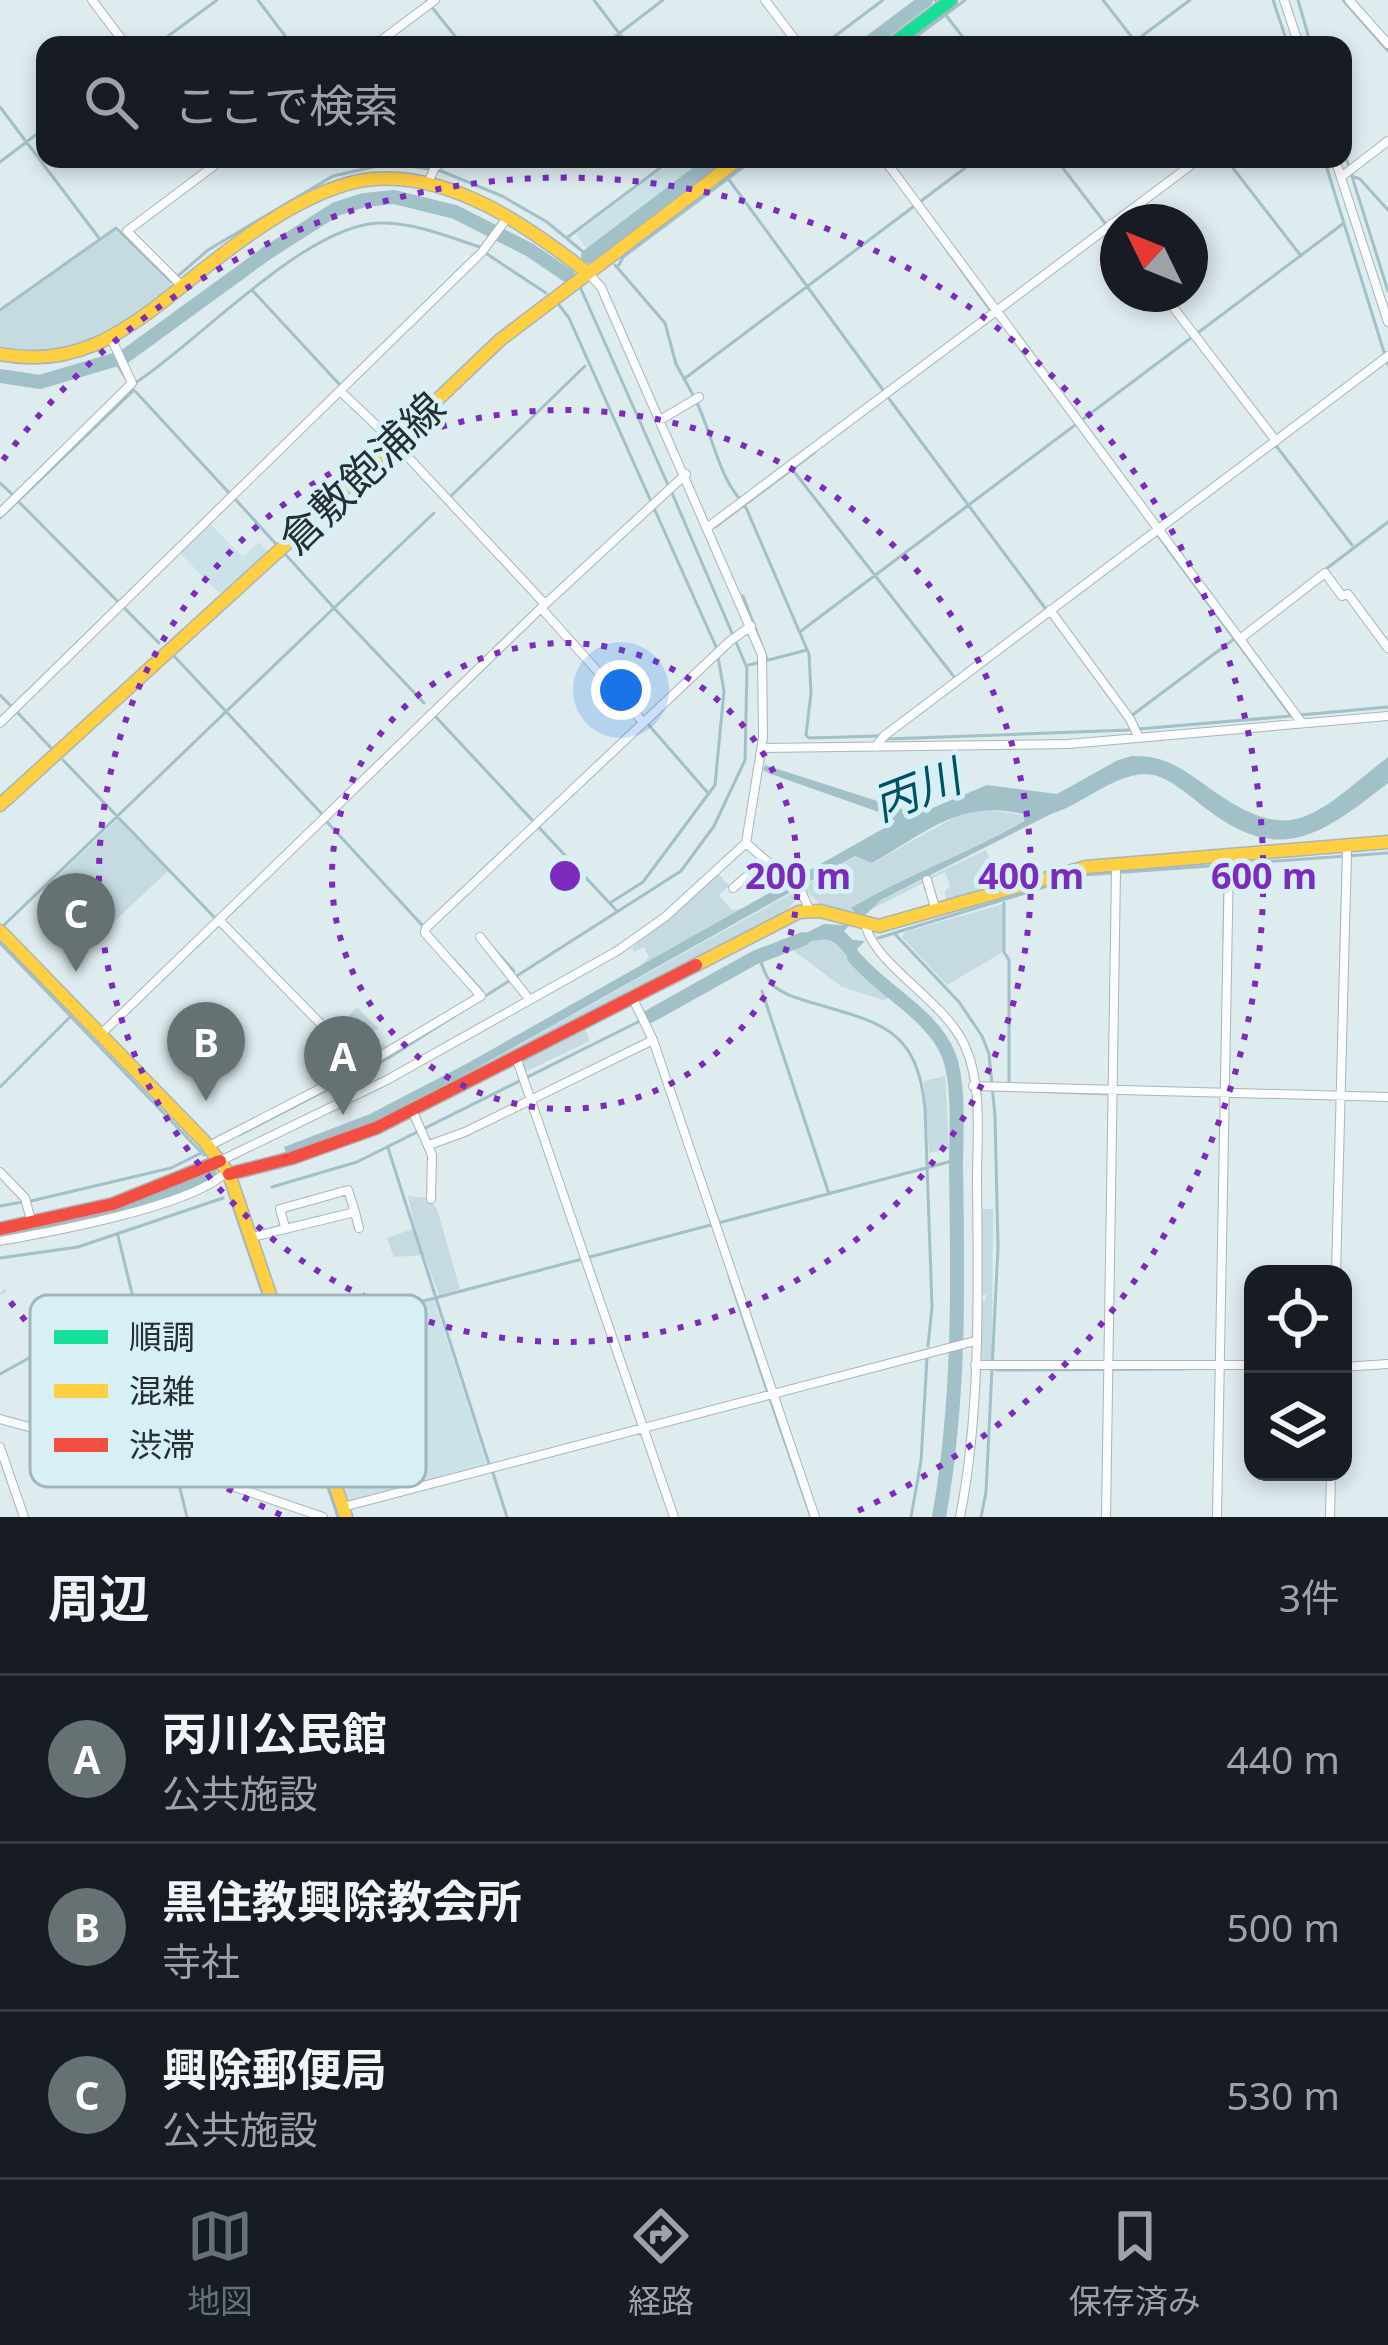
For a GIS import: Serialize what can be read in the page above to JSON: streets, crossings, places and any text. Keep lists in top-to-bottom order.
{
  "streets": {
    "street": ["倉敷飽浦線"]
  },
  "water": ["丙川"],
  "legend": ["順調", "混雑", "渋滞"],
  "north": "top left",
  "page": {
    "search": "ここで検索",
    "pins": ["C", "B", "A"],
    "heading": ["周辺", "3件"],
    "list": [
      {
        "mark": "A",
        "name": "丙川公民館",
        "note": "公共施設",
        "value": "440 m"
      },
      {
        "mark": "B",
        "name": "黒住教興除教会所",
        "note": "寺社",
        "value": "500 m"
      },
      {
        "mark": "C",
        "name": "興除郵便局",
        "note": "公共施設",
        "value": "530 m"
      }
    ],
    "nav": ["地図", "経路", "保存済み"]
  },
  "rings": ["200 m", "400 m", "600 m"]
}
